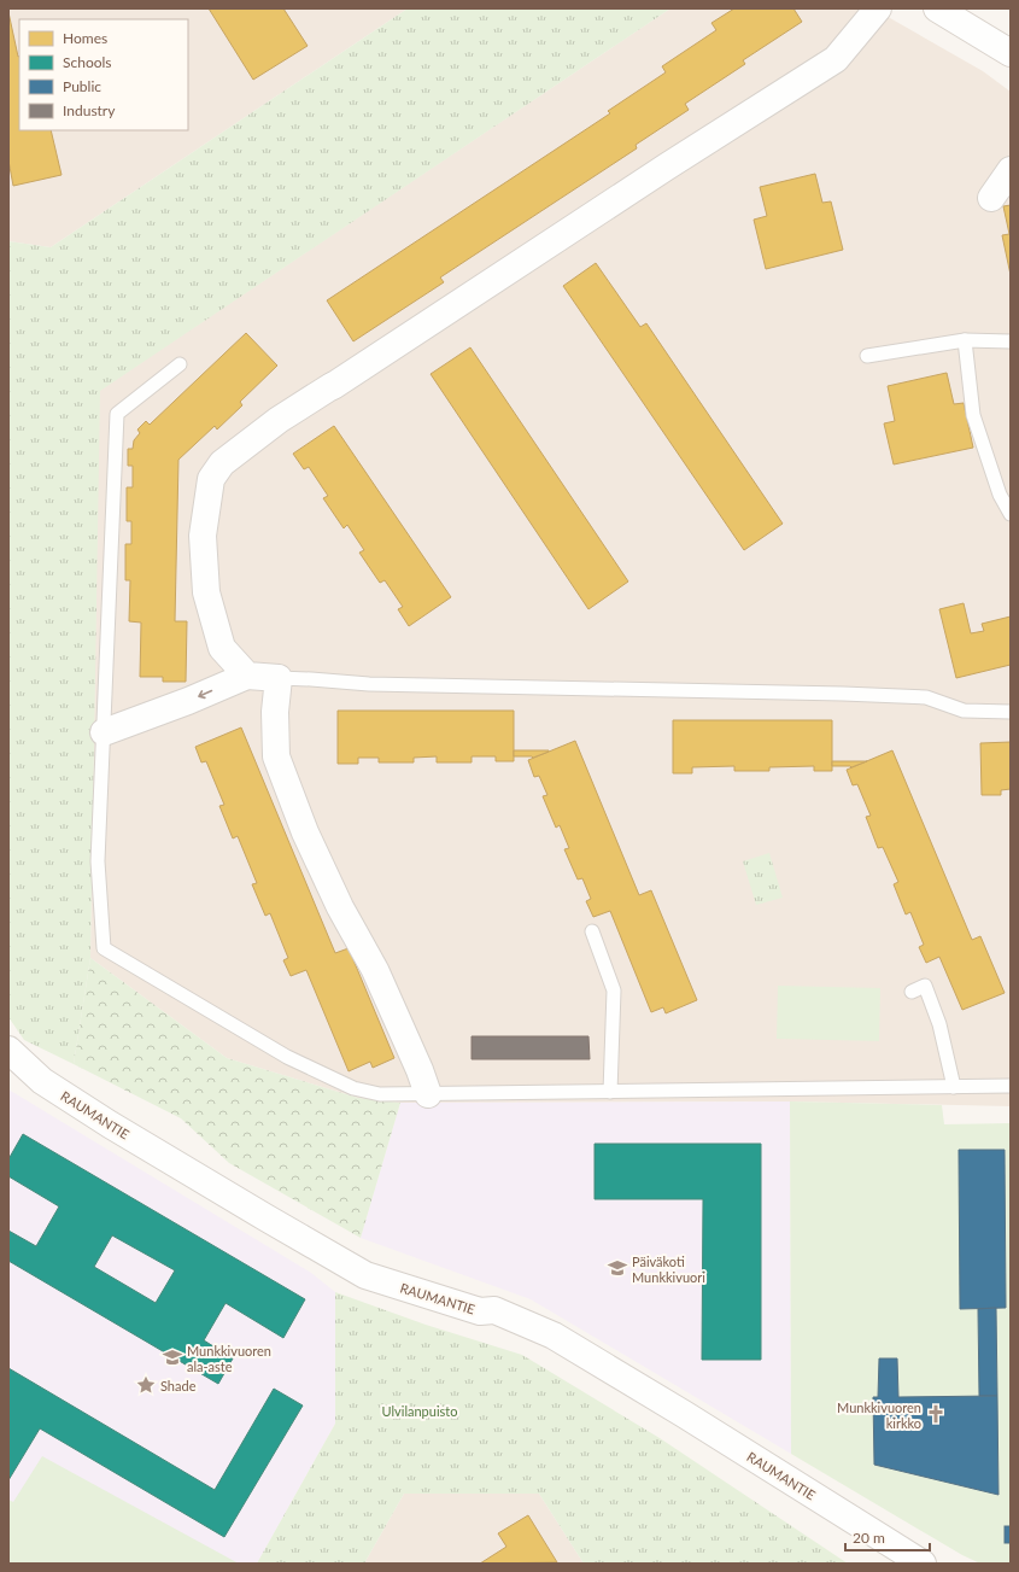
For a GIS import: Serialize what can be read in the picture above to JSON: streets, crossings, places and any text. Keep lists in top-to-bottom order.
{
  "streets": {
    "street": ["RAUMANTIE"]
  },
  "parks": ["Ulvilanpuisto"],
  "places": {
    "school or university": ["Päiväkoti Munkkivuori", "Munkkivuoren ala-aste"],
    "place": ["Shade"],
    "church": ["Munkkivuoren kirkko"]
  },
  "legend": [
    "Homes",
    "Schools",
    "Public",
    "Industry"
  ],
  "scale_bar": "20 m"
}
